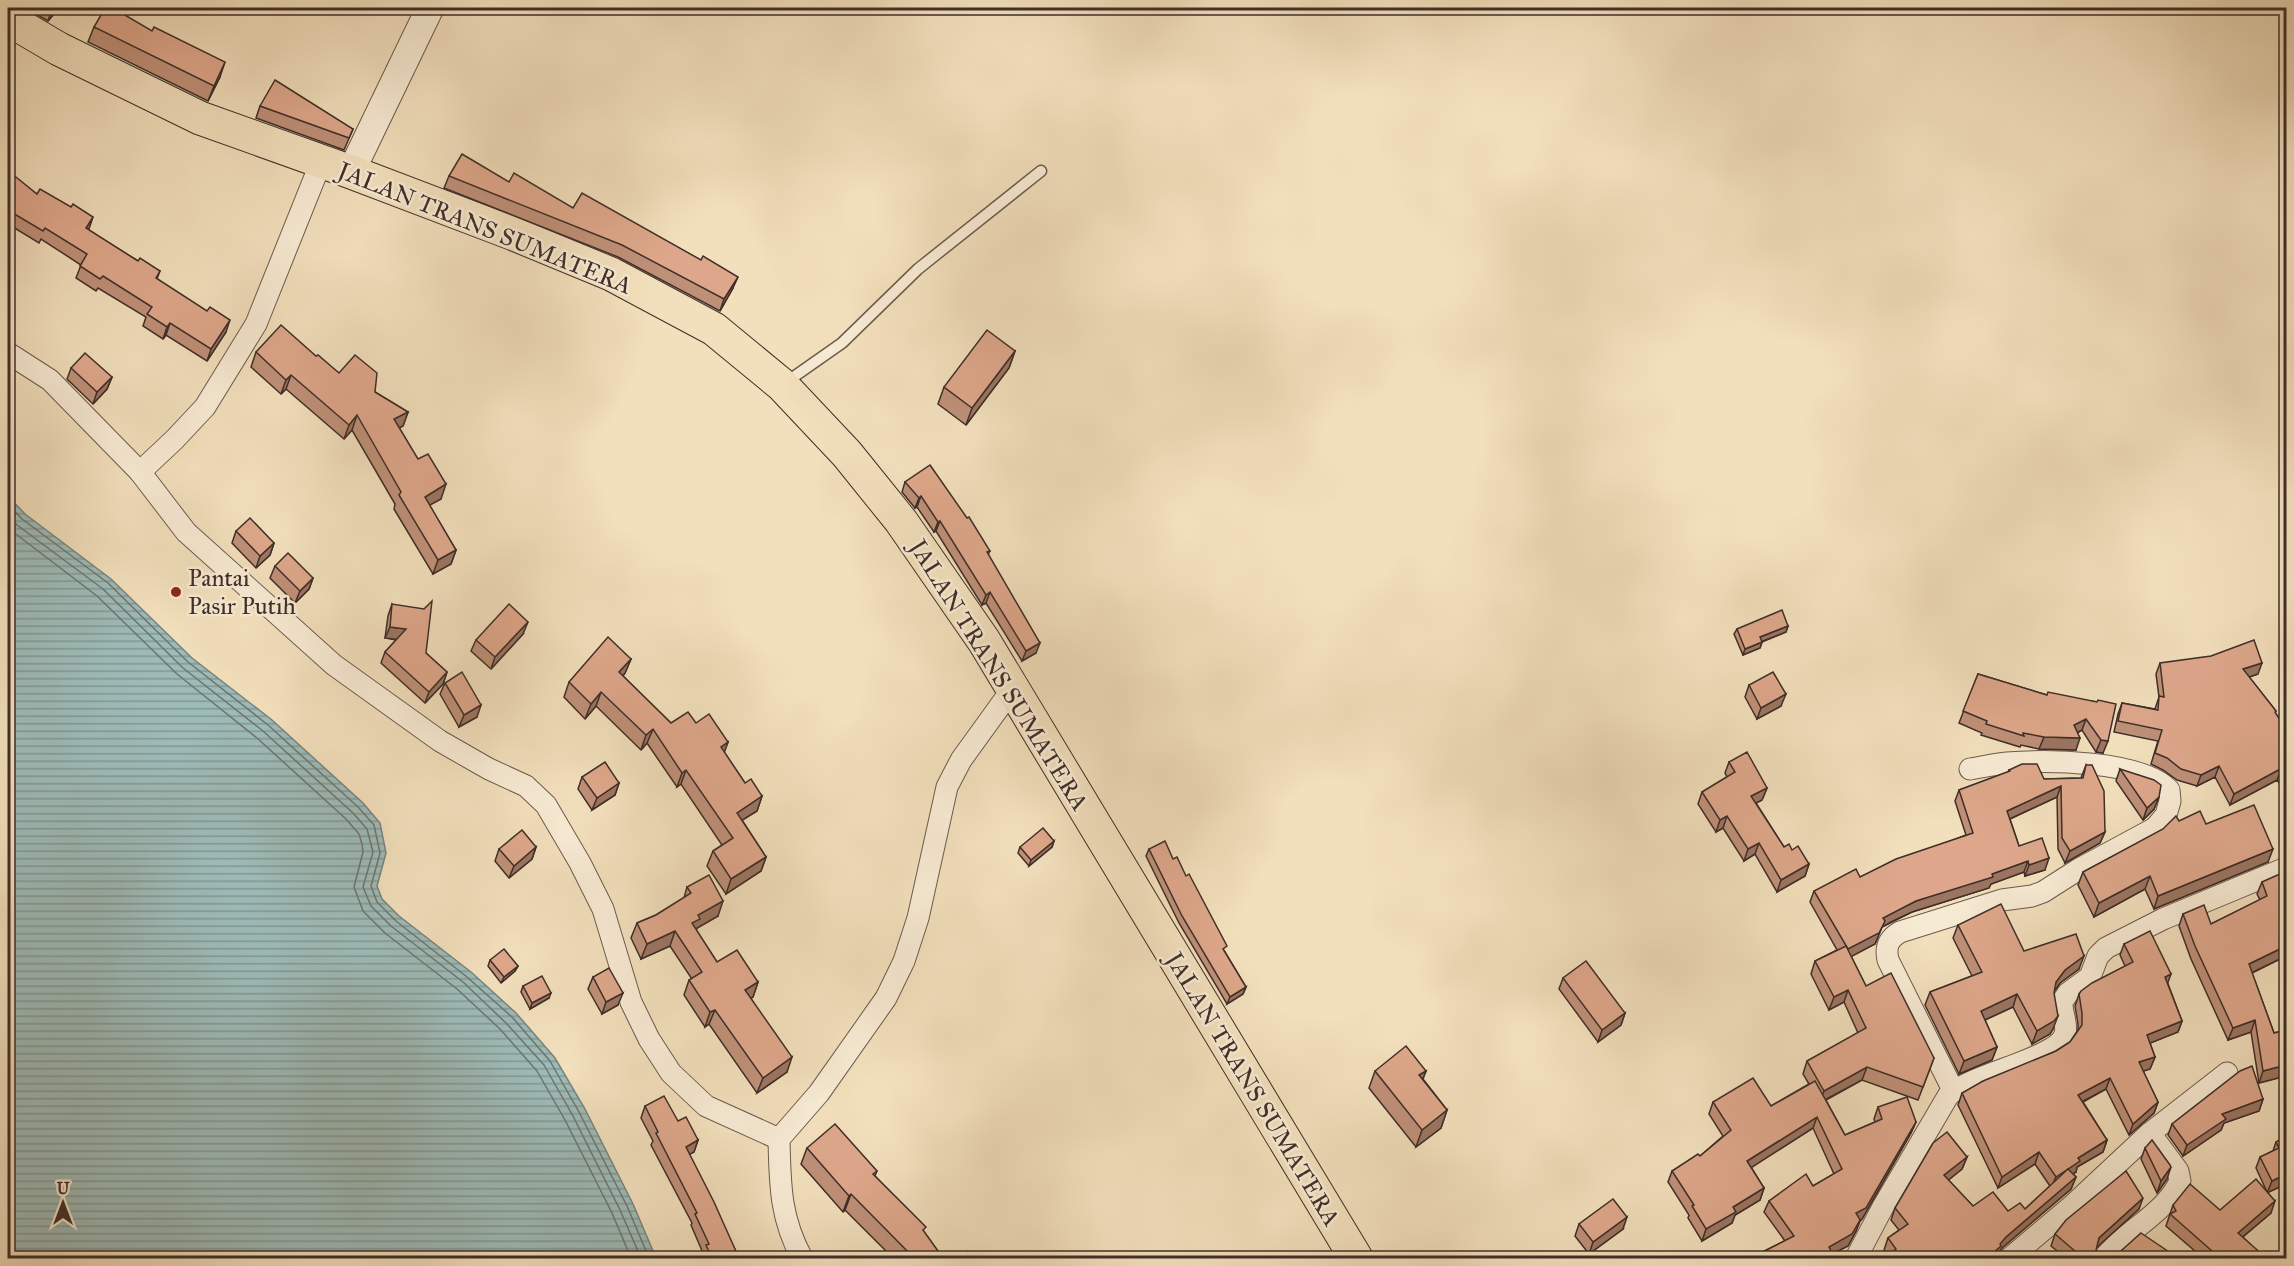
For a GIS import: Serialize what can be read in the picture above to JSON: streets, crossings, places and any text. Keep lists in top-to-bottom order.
{
  "streets": {
    "highway": ["JALAN TRANS SUMATERA"]
  },
  "places": ["Pantai Pasir Putih"],
  "north": "top"
}
